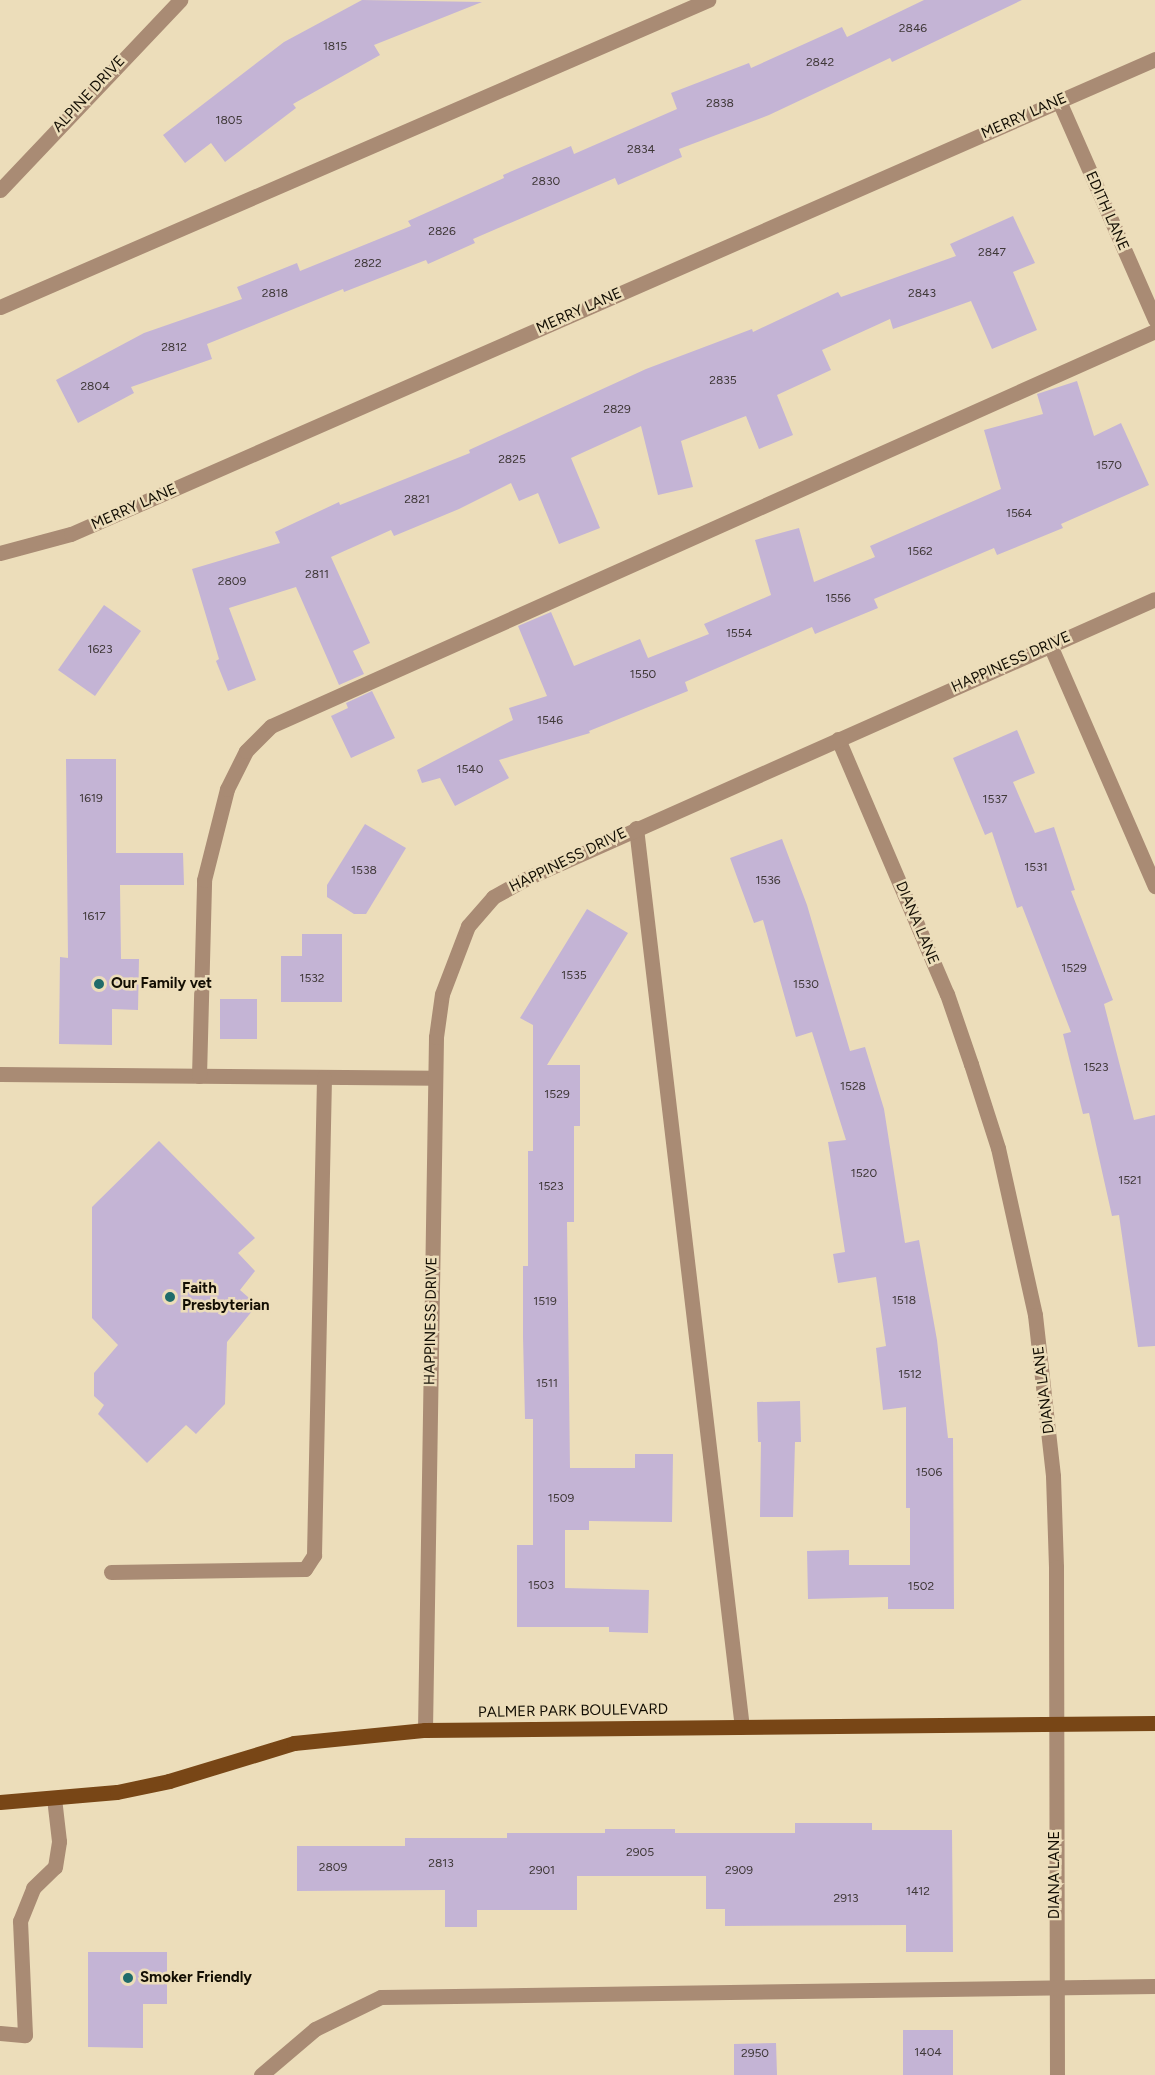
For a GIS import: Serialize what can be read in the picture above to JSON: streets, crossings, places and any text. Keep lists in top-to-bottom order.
{
  "streets": {
    "main road": ["PALMER PARK BOULEVARD"],
    "street": [
      "ALPINE DRIVE",
      "MERRY LANE",
      "EDITH LANE",
      "HAPPINESS DRIVE",
      "DIANA LANE"
    ]
  },
  "crossings": [
    ["MERRY LANE", "EDITH LANE"],
    ["HAPPINESS DRIVE", "DIANA LANE"],
    ["HAPPINESS DRIVE", "PALMER PARK BOULEVARD"],
    ["DIANA LANE", "PALMER PARK BOULEVARD"]
  ],
  "places": ["Our Family vet", "Faith Presbyterian", "Smoker Friendly"],
  "house_numbers": [
    "2846",
    "1815",
    "2842",
    "2838",
    "1805",
    "2834",
    "2830",
    "2826",
    "2847",
    "2822",
    "2818",
    "2843",
    "2812",
    "2835",
    "2804",
    "2829",
    "2825",
    "1570",
    "2821",
    "1564",
    "1562",
    "2811",
    "2809",
    "1556",
    "1554",
    "1623",
    "1550",
    "1546",
    "1540",
    "1619",
    "1537",
    "1531",
    "1538",
    "1536",
    "1617",
    "1529",
    "1535",
    "1532",
    "1530",
    "1523",
    "1528",
    "1529",
    "1520",
    "1521",
    "1523",
    "1518",
    "1519",
    "1512",
    "1511",
    "1506",
    "1509",
    "1503",
    "1502",
    "2905",
    "2813",
    "2809",
    "2901",
    "2909",
    "1412",
    "2913",
    "1404",
    "2950"
  ]
}
